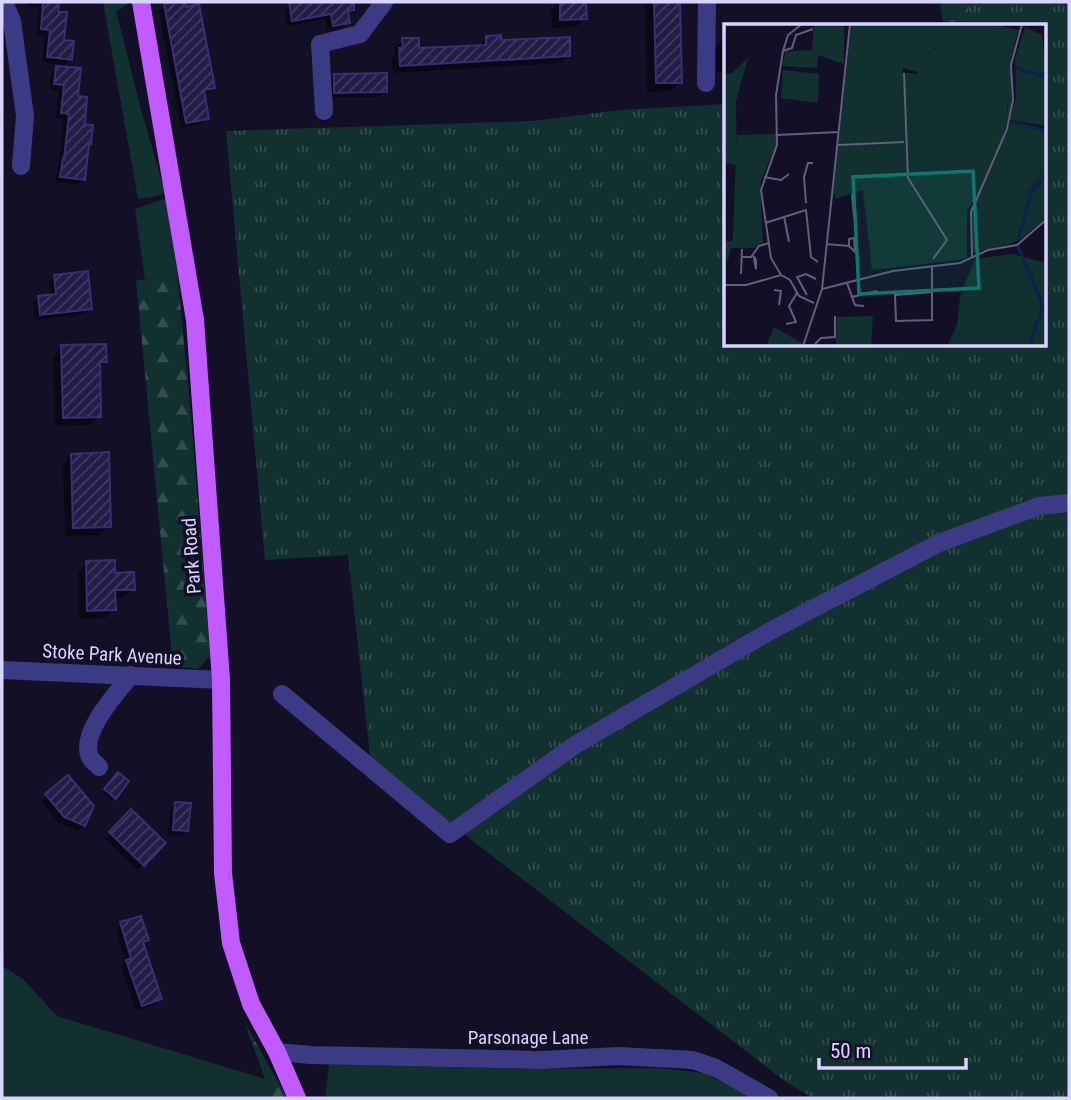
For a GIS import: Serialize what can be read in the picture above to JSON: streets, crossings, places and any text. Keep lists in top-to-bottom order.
{
  "streets": {
    "main road": ["Park Road"],
    "street": ["Stoke Park Avenue", "Parsonage Lane"]
  },
  "crossings": [
    ["Park Road", "Stoke Park Avenue"],
    ["Park Road", "Parsonage Lane"]
  ],
  "scale_bar": "50 m"
}
